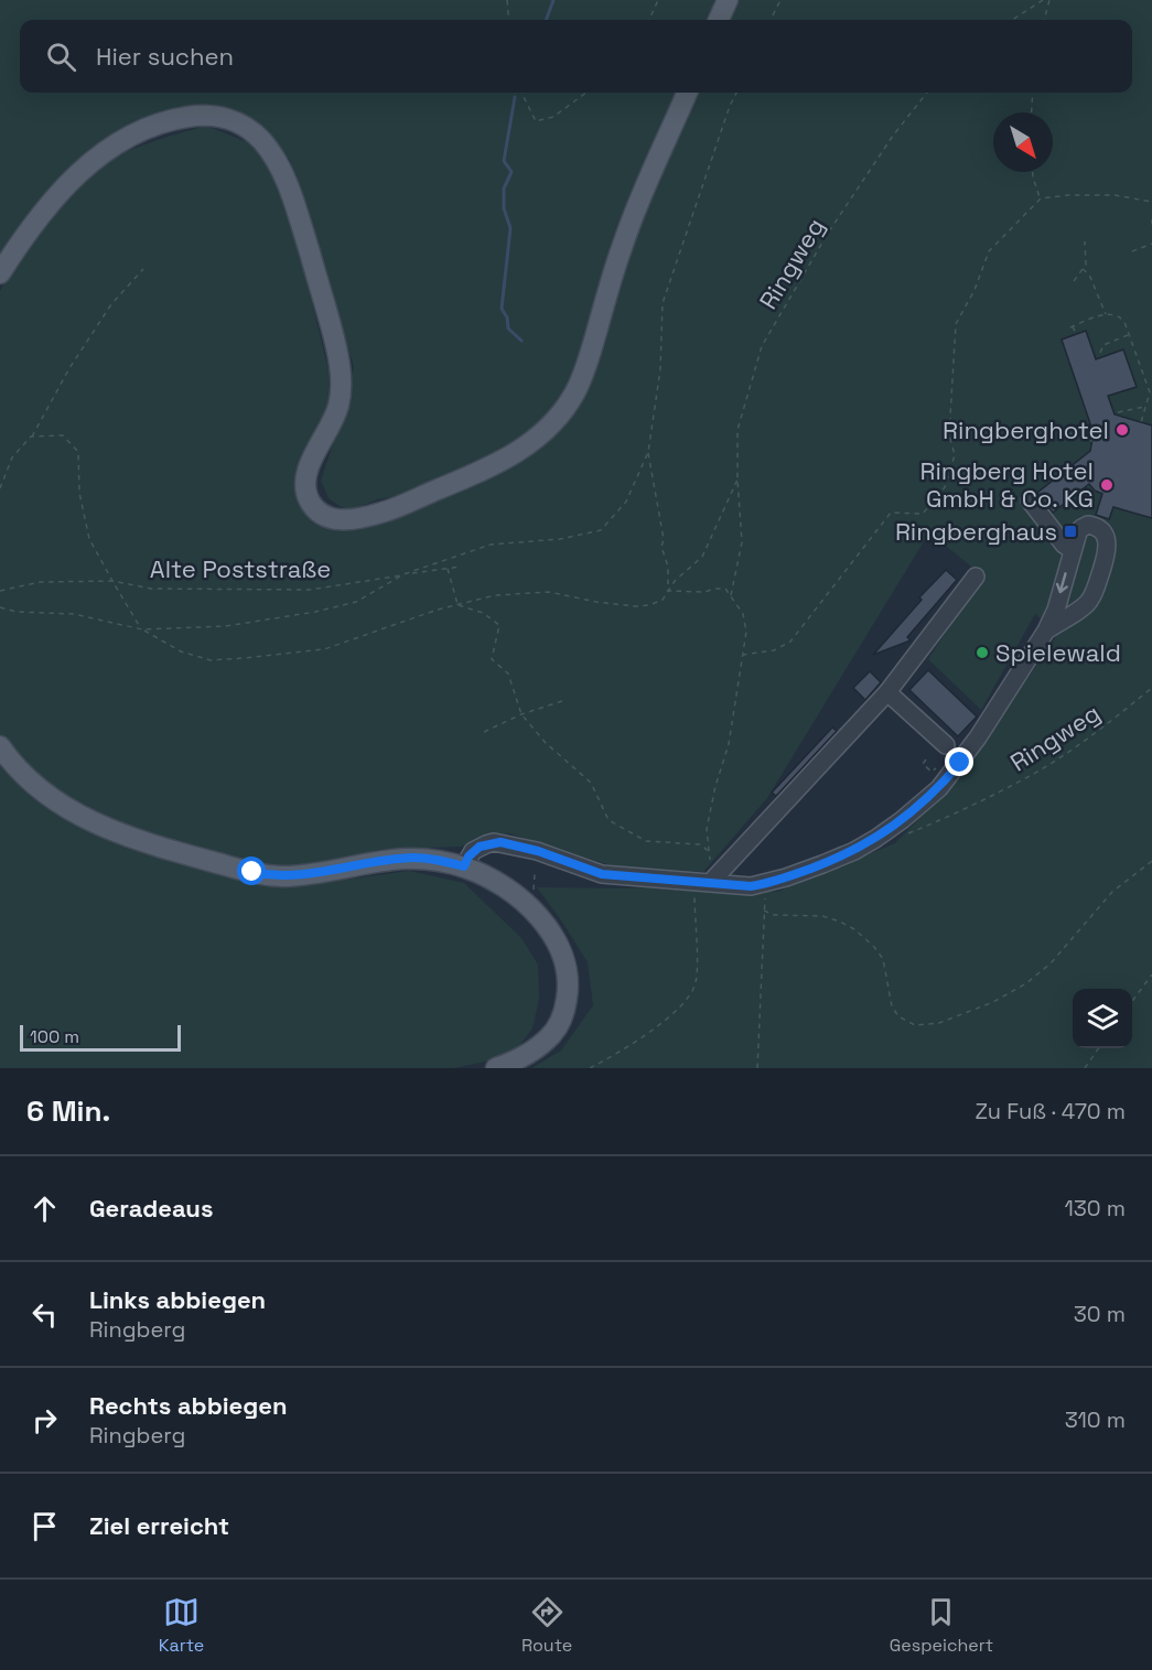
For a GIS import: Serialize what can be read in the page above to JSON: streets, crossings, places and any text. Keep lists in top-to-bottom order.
{
  "streets": {
    "path": ["Ringweg", "Alte Poststraße"]
  },
  "places": {
    "other": ["Ringberghotel", "Ringberg Hotel GmbH & Co. KG", "Spielewald"],
    "transit": ["Ringberghaus"]
  },
  "scale_bar": "100 m",
  "north": "bottom right",
  "page": {
    "search": "Hier suchen",
    "scale": "100 m",
    "heading": ["6 Min.", "Zu Fuß · 470 m"],
    "list": [
      ["Geradeaus", "130 m"],
      ["Links abbiegen", "Ringberg", "30 m"],
      ["Rechts abbiegen", "Ringberg", "310 m"],
      "Ziel erreicht"
    ],
    "nav": ["Karte", "Route", "Gespeichert"]
  }
}
